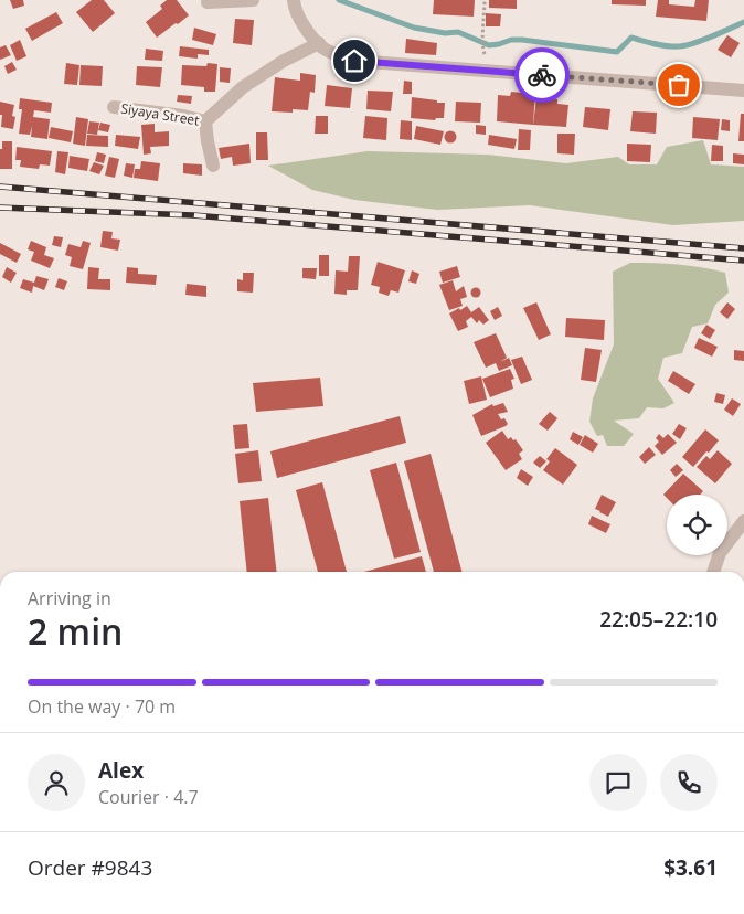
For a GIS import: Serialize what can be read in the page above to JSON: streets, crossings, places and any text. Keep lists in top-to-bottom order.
{
  "streets": {
    "street": ["Siyaya Street"]
  },
  "page": {
    "heading": ["2 min", "Arriving in", "22:05–22:10"],
    "panel": [
      "Alex",
      "Courier · 4.7",
      "Order #9843",
      "$3.61"
    ],
    "bar": "On the way · 70 m"
  }
}
